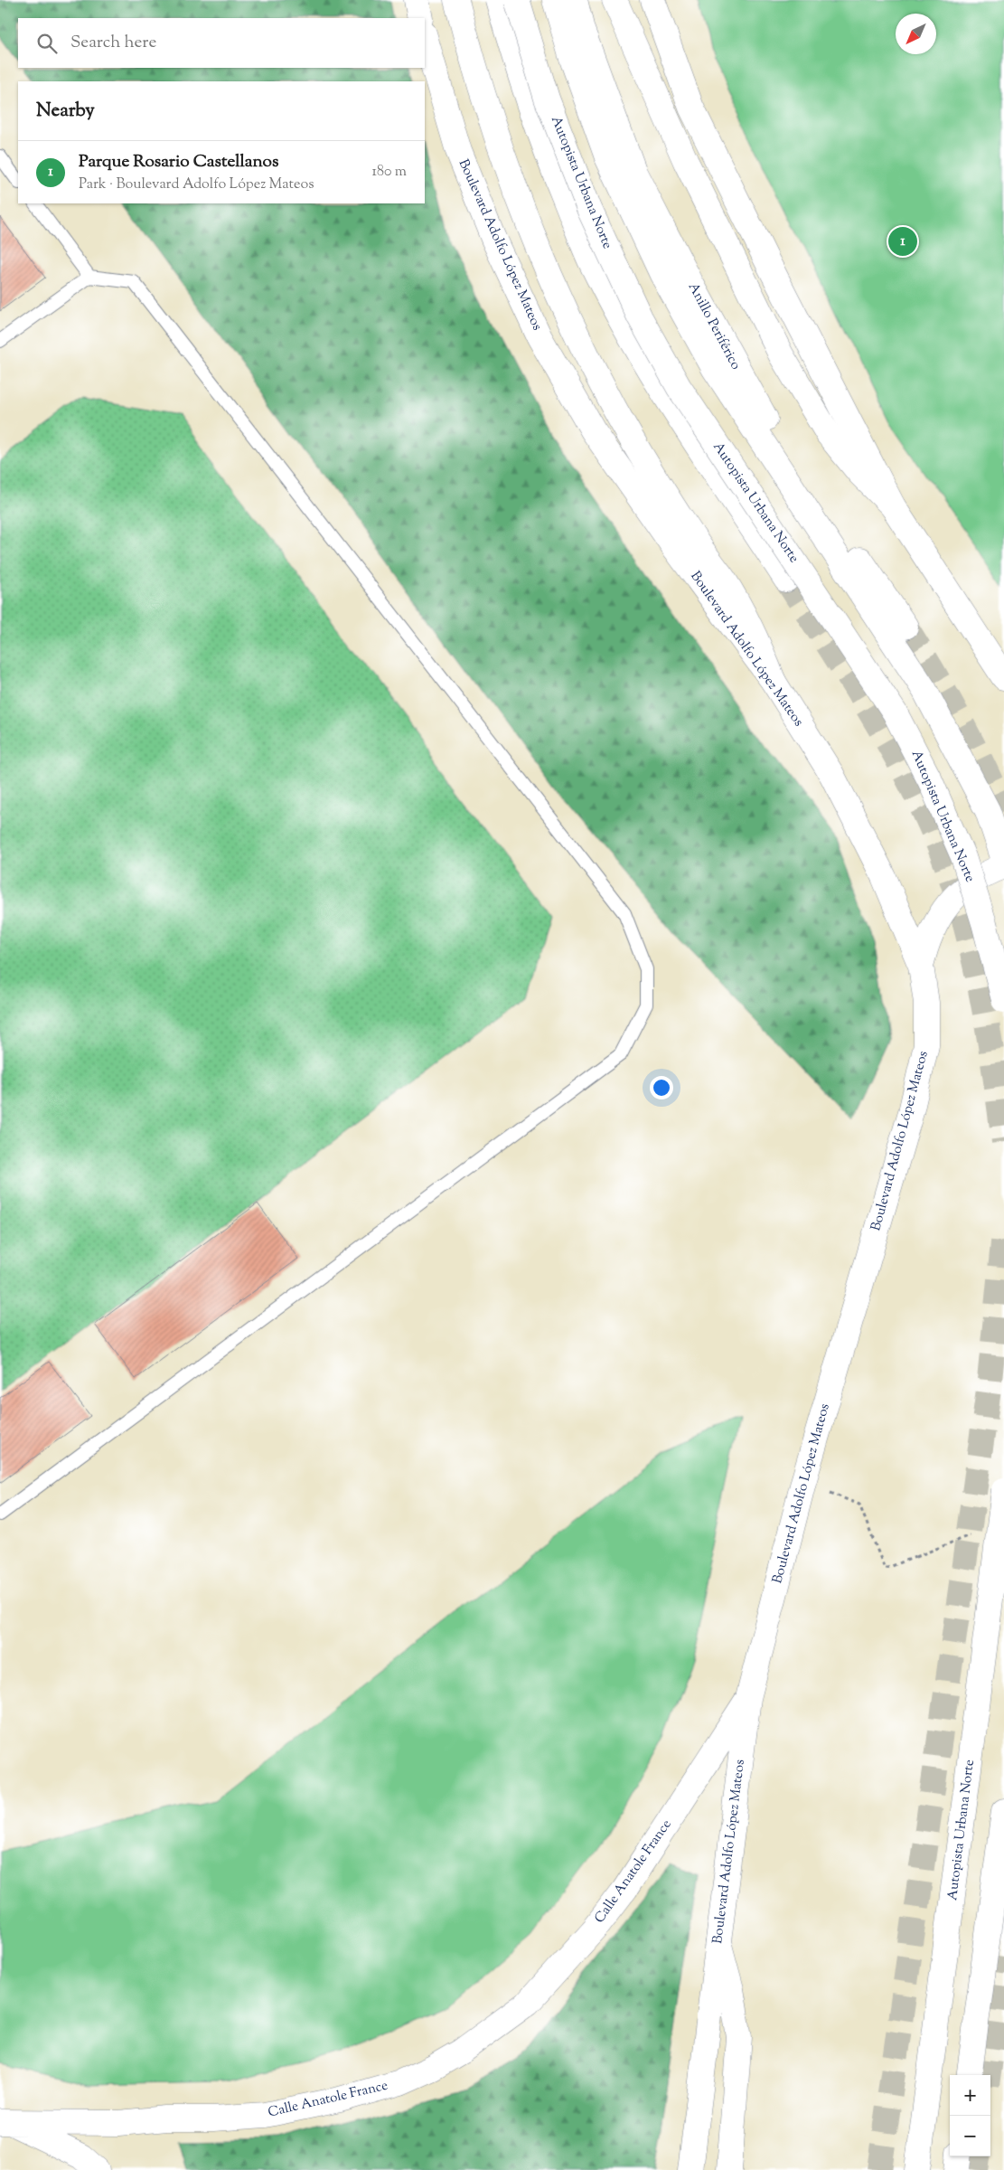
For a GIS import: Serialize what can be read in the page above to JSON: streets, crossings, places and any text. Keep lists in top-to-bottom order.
{
  "streets": {
    "main road": [
      "Autopista Urbana Norte",
      "Boulevard Adolfo López Mateos",
      "Anillo Periférico",
      "Calle Anatole France"
    ]
  },
  "crossings": [
    ["Boulevard Adolfo López Mateos", "Calle Anatole France"]
  ],
  "north": "bottom left",
  "page": {
    "search": "Search here",
    "heading": "Nearby",
    "list": [
      {
        "mark": "1",
        "name": "Parque Rosario Castellanos",
        "note": "Park · Boulevard Adolfo López Mateos",
        "value": "180 m"
      }
    ],
    "pins": "1",
    "map_buttons": ["+", "−"]
  }
}
